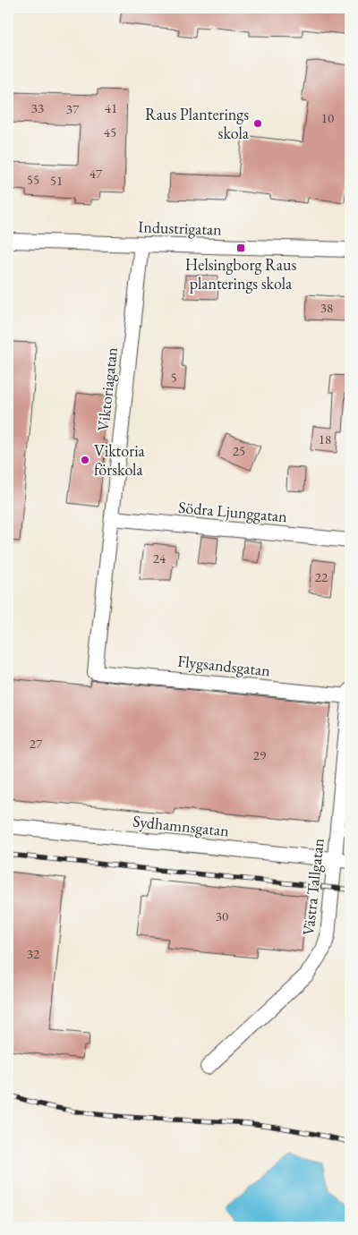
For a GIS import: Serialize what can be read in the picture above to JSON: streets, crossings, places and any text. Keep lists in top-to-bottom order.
{
  "streets": {
    "street": [
      "Industrigatan",
      "Viktoriagatan",
      "Södra Ljunggatan",
      "Flygsandsgatan",
      "Sydhamnsgatan",
      "Västra Tallgatan"
    ]
  },
  "crossings": [
    ["Industrigatan", "Viktoriagatan"],
    ["Viktoriagatan", "Södra Ljunggatan"],
    ["Viktoriagatan", "Flygsandsgatan"],
    ["Flygsandsgatan", "Västra Tallgatan"],
    ["Sydhamnsgatan", "Västra Tallgatan"]
  ],
  "places": {
    "other": ["Raus Planterings skola", "Viktoria förskola"],
    "transit": ["Helsingborg Raus planterings skola"]
  },
  "house_numbers": [
    "33",
    "41",
    "37",
    "10",
    "45",
    "47",
    "55",
    "51",
    "38",
    "5",
    "18",
    "25",
    "24",
    "22",
    "27",
    "29",
    "30",
    "32"
  ]
}
